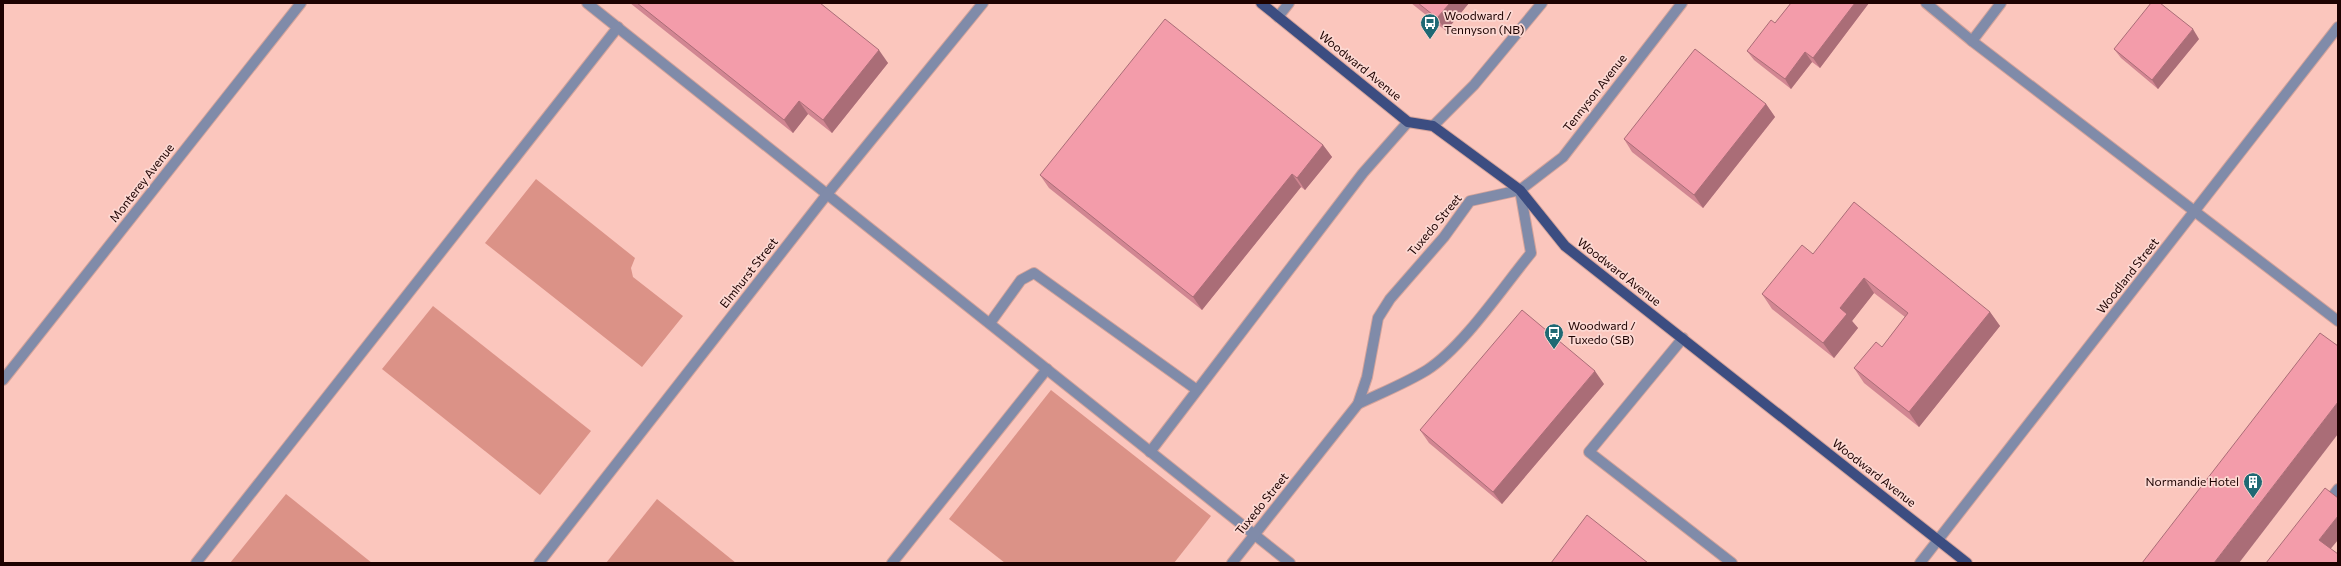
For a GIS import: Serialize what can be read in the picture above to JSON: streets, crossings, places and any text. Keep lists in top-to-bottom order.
{
  "streets": {
    "main road": ["Woodward Avenue"],
    "street": [
      "Tennyson Avenue",
      "Monterey Avenue",
      "Tuxedo Street",
      "Elmhurst Street",
      "Woodland Street"
    ]
  },
  "crossings": [
    ["Woodward Avenue", "Tennyson Avenue"],
    ["Woodward Avenue", "Tuxedo Street"],
    ["Woodward Avenue", "Woodland Street"],
    ["Tennyson Avenue", "Tuxedo Street"]
  ],
  "places": {
    "bus stop": ["Woodward / Tennyson (NB)", "Woodward / Tuxedo (SB)"],
    "building": ["Normandie Hotel"]
  }
}
